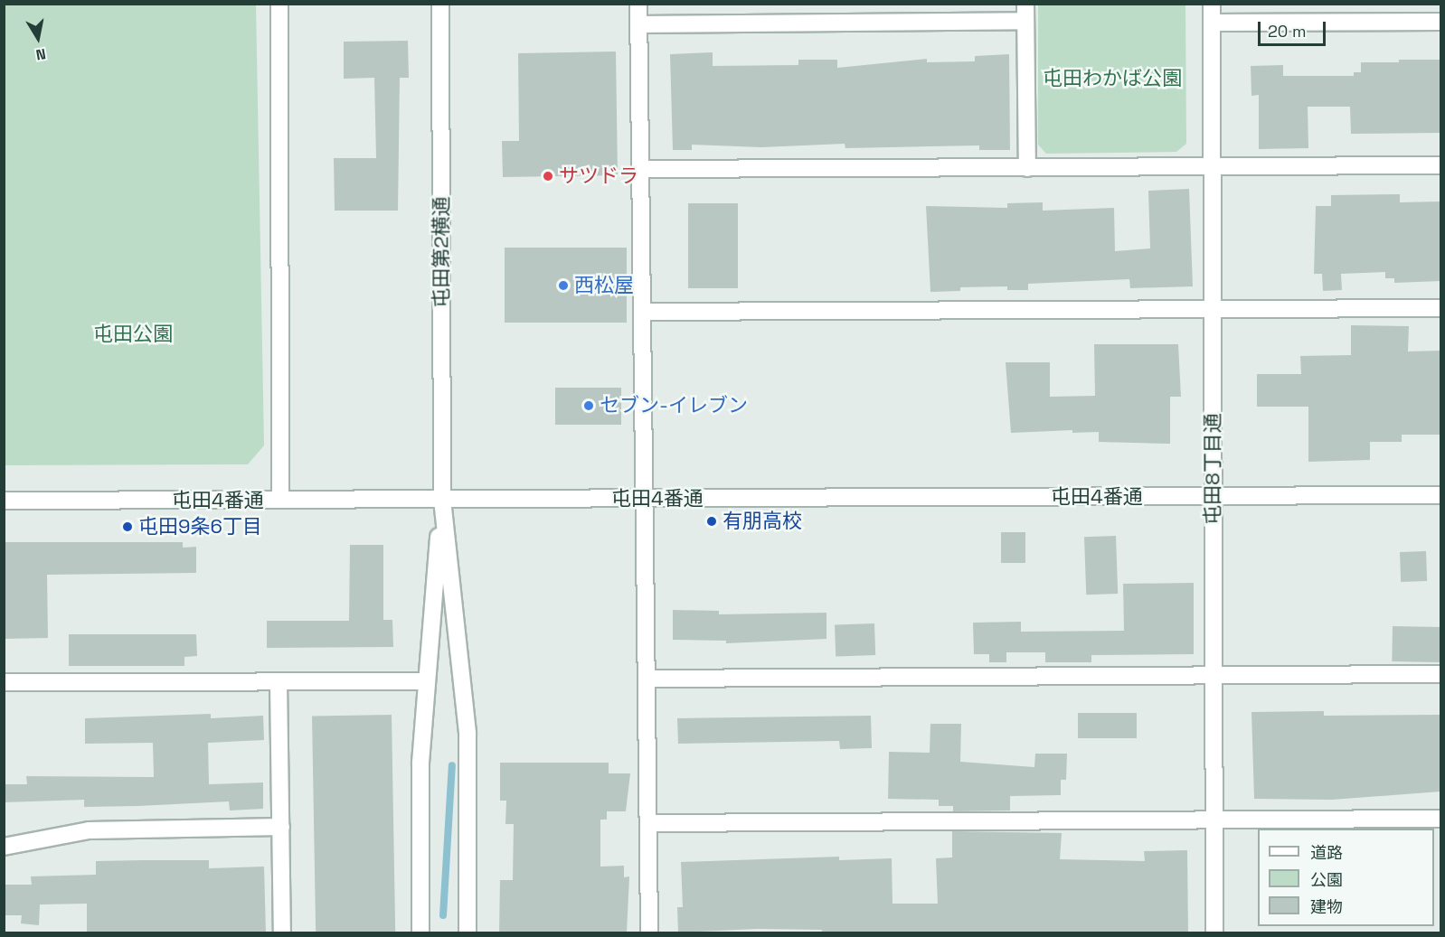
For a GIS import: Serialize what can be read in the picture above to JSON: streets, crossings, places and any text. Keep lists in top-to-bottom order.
{
  "streets": {
    "street": ["屯田第2横通", "屯田8丁目通", "屯田4番通"]
  },
  "crossings": [
    ["屯田第2横通", "屯田4番通"],
    ["屯田8丁目通", "屯田4番通"]
  ],
  "parks": ["屯田わかば公園", "屯田公園"],
  "places": [
    "サツドラ",
    "西松屋",
    "セブン-イレブン",
    "有朋高校",
    "屯田9条6丁目"
  ],
  "legend": ["道路", "公園", "建物"],
  "scale_bar": "20 m",
  "north": "bottom"
}
